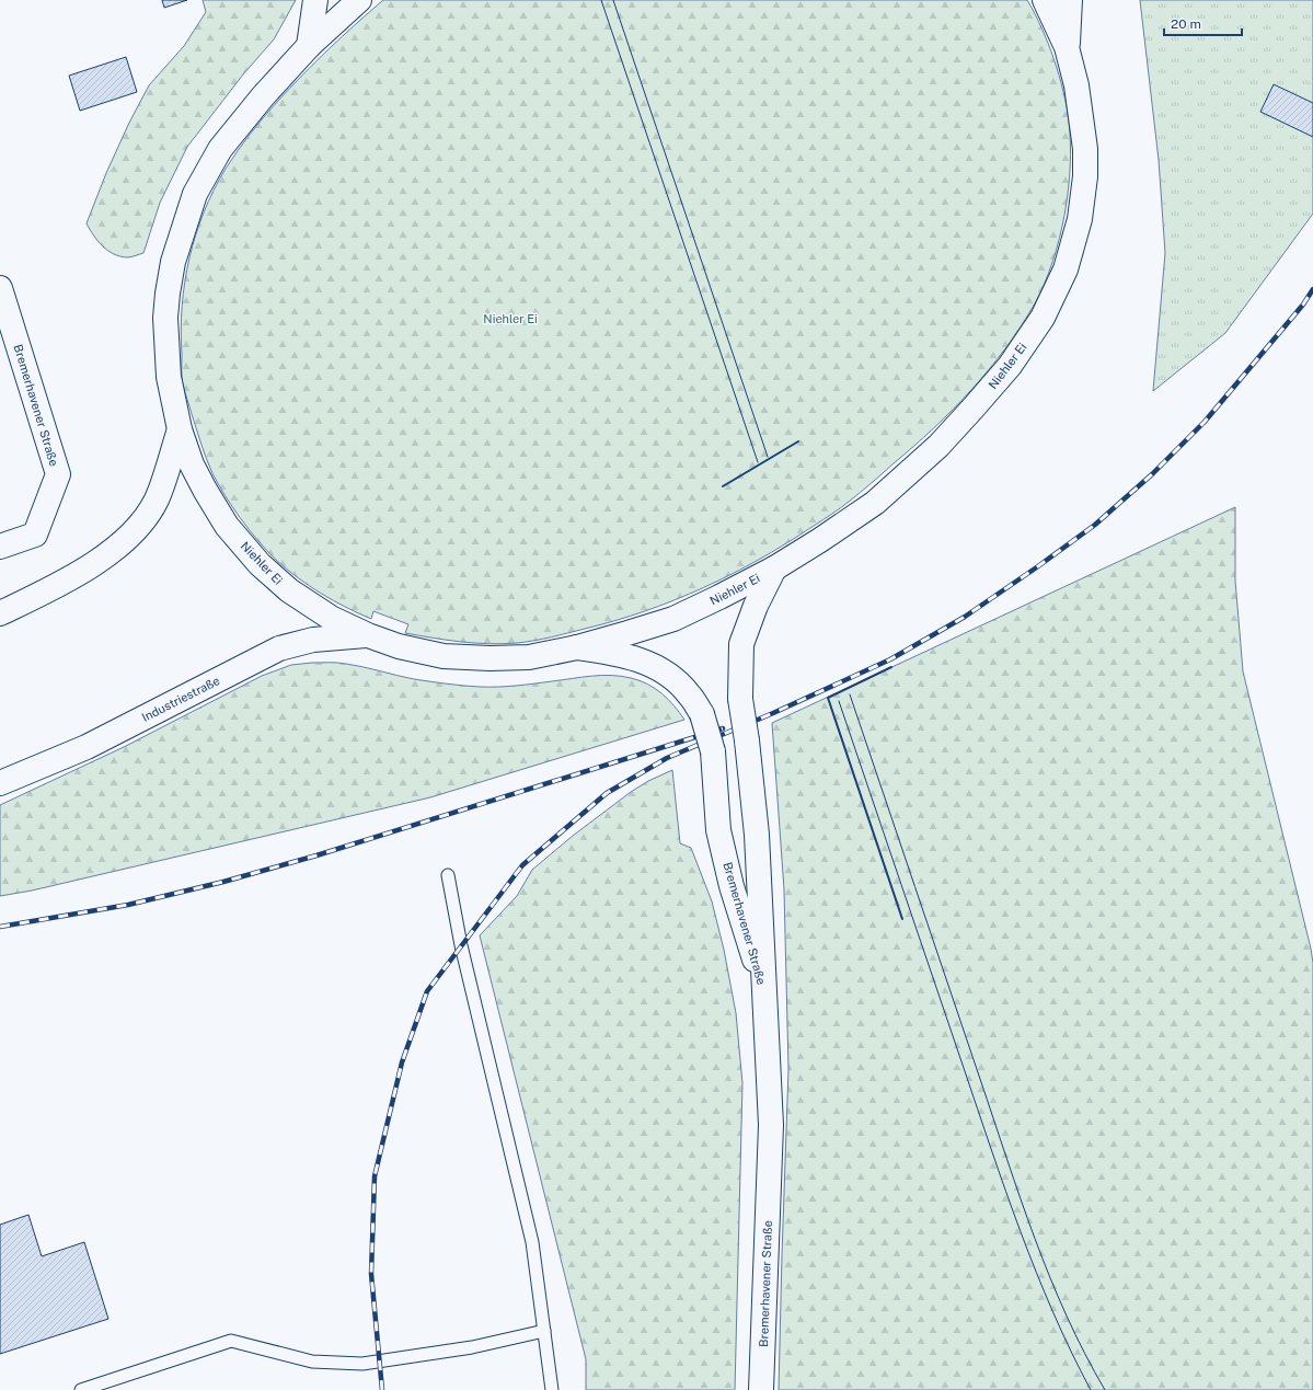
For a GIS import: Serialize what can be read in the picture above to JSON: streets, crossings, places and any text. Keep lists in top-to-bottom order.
{
  "streets": {
    "main road": ["Niehler Ei", "Bremerhavener Straße", "Industriestraße"]
  },
  "crossings": [
    ["Niehler Ei", "Bremerhavener Straße"],
    ["Niehler Ei", "Industriestraße"]
  ],
  "parks": ["Niehler Ei"],
  "scale_bar": "20 m"
}
